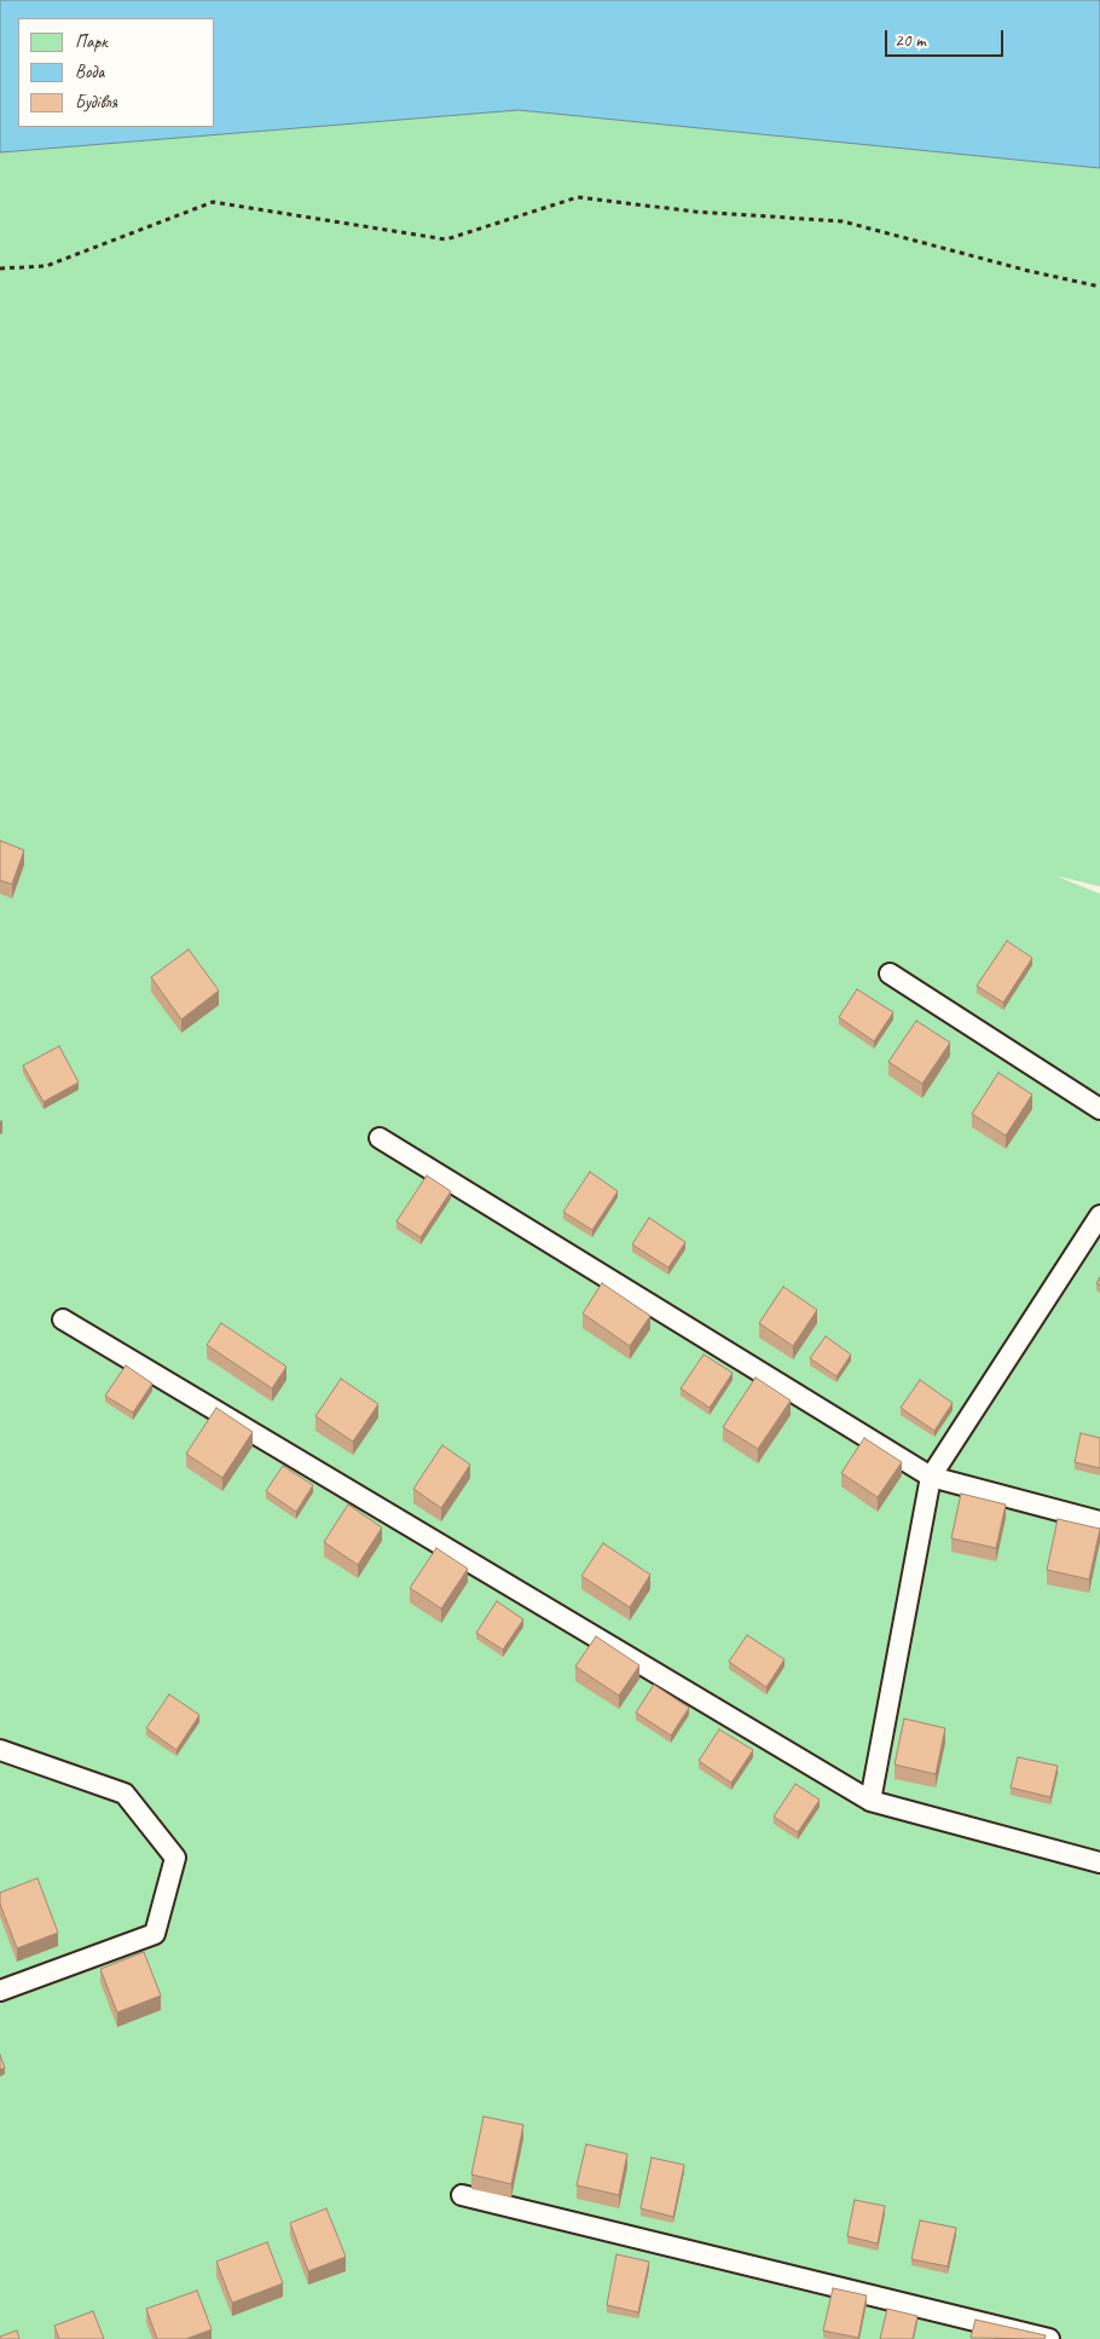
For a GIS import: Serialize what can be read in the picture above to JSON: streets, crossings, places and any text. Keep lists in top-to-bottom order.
{
  "legend": ["Парк", "Вода", "Будівля"],
  "scale_bar": "20 m"
}
